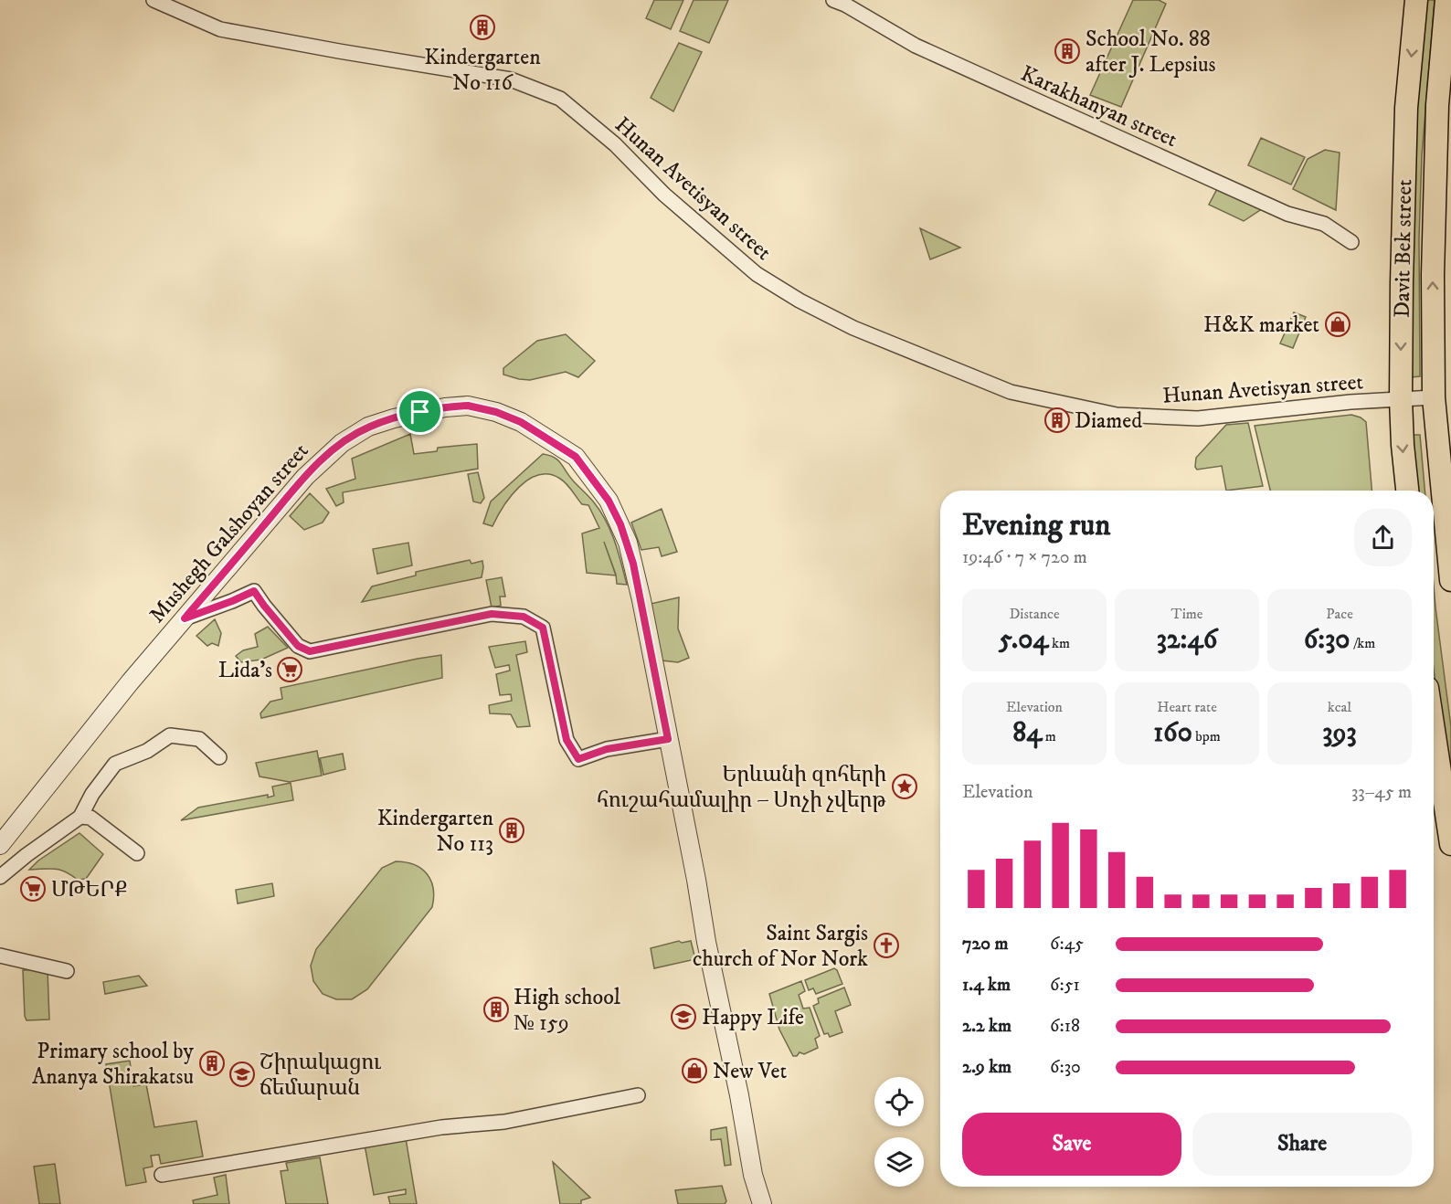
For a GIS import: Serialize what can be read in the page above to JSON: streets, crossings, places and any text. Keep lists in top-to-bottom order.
{
  "streets": {
    "main road": ["Davit Bek street"],
    "street": ["Karakhanyan street", "Hunan Avetisyan street", "Mushegh Galshoyan street"]
  },
  "crossings": [
    ["Hunan Avetisyan street", "Davit Bek street"]
  ],
  "places": {
    "building": [
      "Kindergarten No 116",
      "School No. 88 after J. Lepsius",
      "Diamed",
      "Kindergarten No 113",
      "High school № 159",
      "Primary school by Ananya Shirakatsu"
    ],
    "shop": ["H&K market", "New Vet"],
    "supermarket": ["Lida's", "ՄԹԵՐՔ"],
    "place": ["Երևանի զոհերի հուշահամալիր – Սոչի չվերթ"],
    "church": ["Saint Sargis church of Nor Nork"],
    "school or university": ["Happy Life", "Շիրակացու ճեմարան"]
  },
  "page": {
    "heading": ["Evening run", "19:46 · 7 × 720 m"],
    "stats": [
      ["Distance", "5.04 km"],
      ["Time", "32:46"],
      ["Pace", "6:30 /km"],
      ["Elevation", "84 m"],
      ["Heart rate", "160 bpm"],
      ["kcal", "393"]
    ],
    "chart": ["Elevation", "33–45 m"],
    "list": [
      {
        "name": "720 m",
        "note": "6:45"
      },
      {
        "name": "1.4 km",
        "note": "6:51"
      },
      {
        "name": "2.2 km",
        "note": "6:18"
      },
      {
        "name": "2.9 km",
        "note": "6:30"
      }
    ],
    "buttons": ["Save", "Share"]
  }
}
